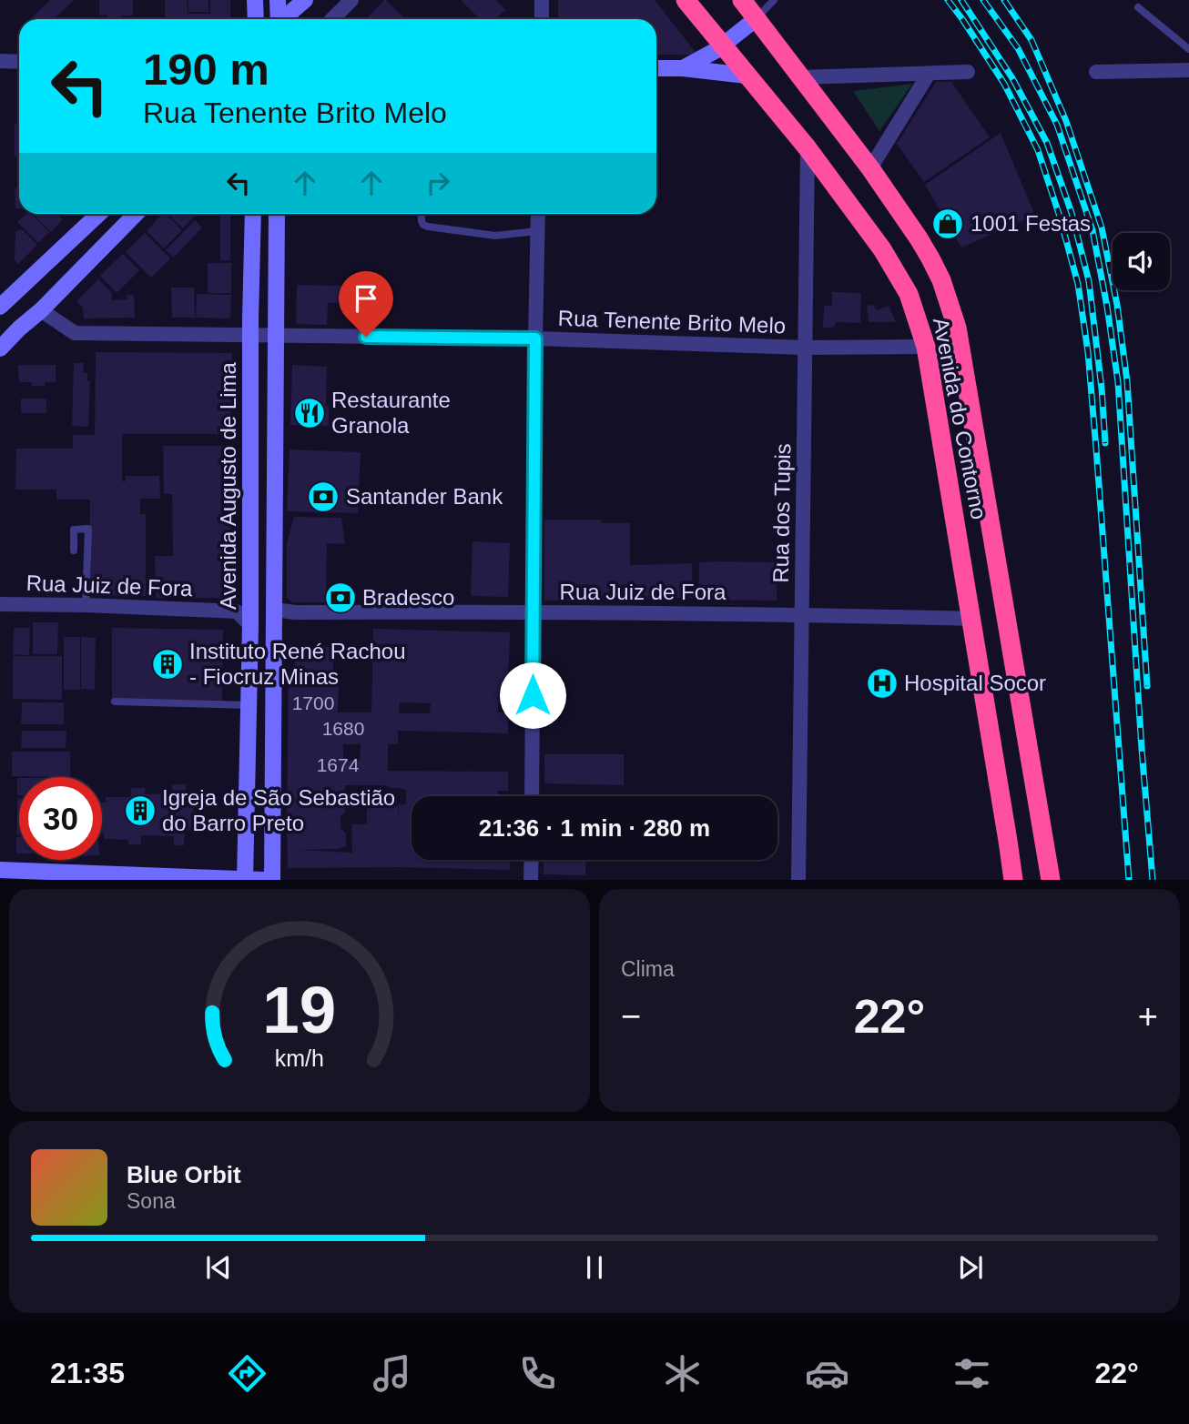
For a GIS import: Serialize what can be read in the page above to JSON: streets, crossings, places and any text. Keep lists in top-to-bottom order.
{
  "streets": {
    "highway": ["Avenida do Contorno"],
    "main road": ["Avenida Augusto de Lima"],
    "street": ["Rua Tenente Brito Melo", "Rua dos Tupis", "Rua Juiz de Fora"]
  },
  "crossings": [
    ["Rua Tenente Brito Melo", "Avenida do Contorno"],
    ["Rua Tenente Brito Melo", "Avenida Augusto de Lima"],
    ["Rua Tenente Brito Melo", "Rua dos Tupis"],
    ["Avenida do Contorno", "Rua dos Tupis"],
    ["Avenida do Contorno", "Rua Juiz de Fora"],
    ["Avenida Augusto de Lima", "Rua Juiz de Fora"],
    ["Rua dos Tupis", "Rua Juiz de Fora"]
  ],
  "places": {
    "shop": ["1001 Festas"],
    "restaurant": ["Restaurante Granola"],
    "bank": ["Santander Bank", "Bradesco"],
    "building": ["Instituto René Rachou - Fiocruz Minas", "Igreja de São Sebastião do Barro Preto"],
    "hospital": ["Hospital Socor"]
  },
  "house_numbers": ["1700", "1680", "1674"],
  "page": {
    "turn": ["190 m", "Rua Tenente Brito Melo"],
    "limit": "30",
    "trip": "21:36 · 1 min · 280 m",
    "tile": "Clima",
    "heat": ["−", "22°", "+"],
    "song": ["Blue Orbit", "Sona"],
    "tabs": ["21:35", "22°"],
    "gauge": ["19", "km/h"]
  }
}
